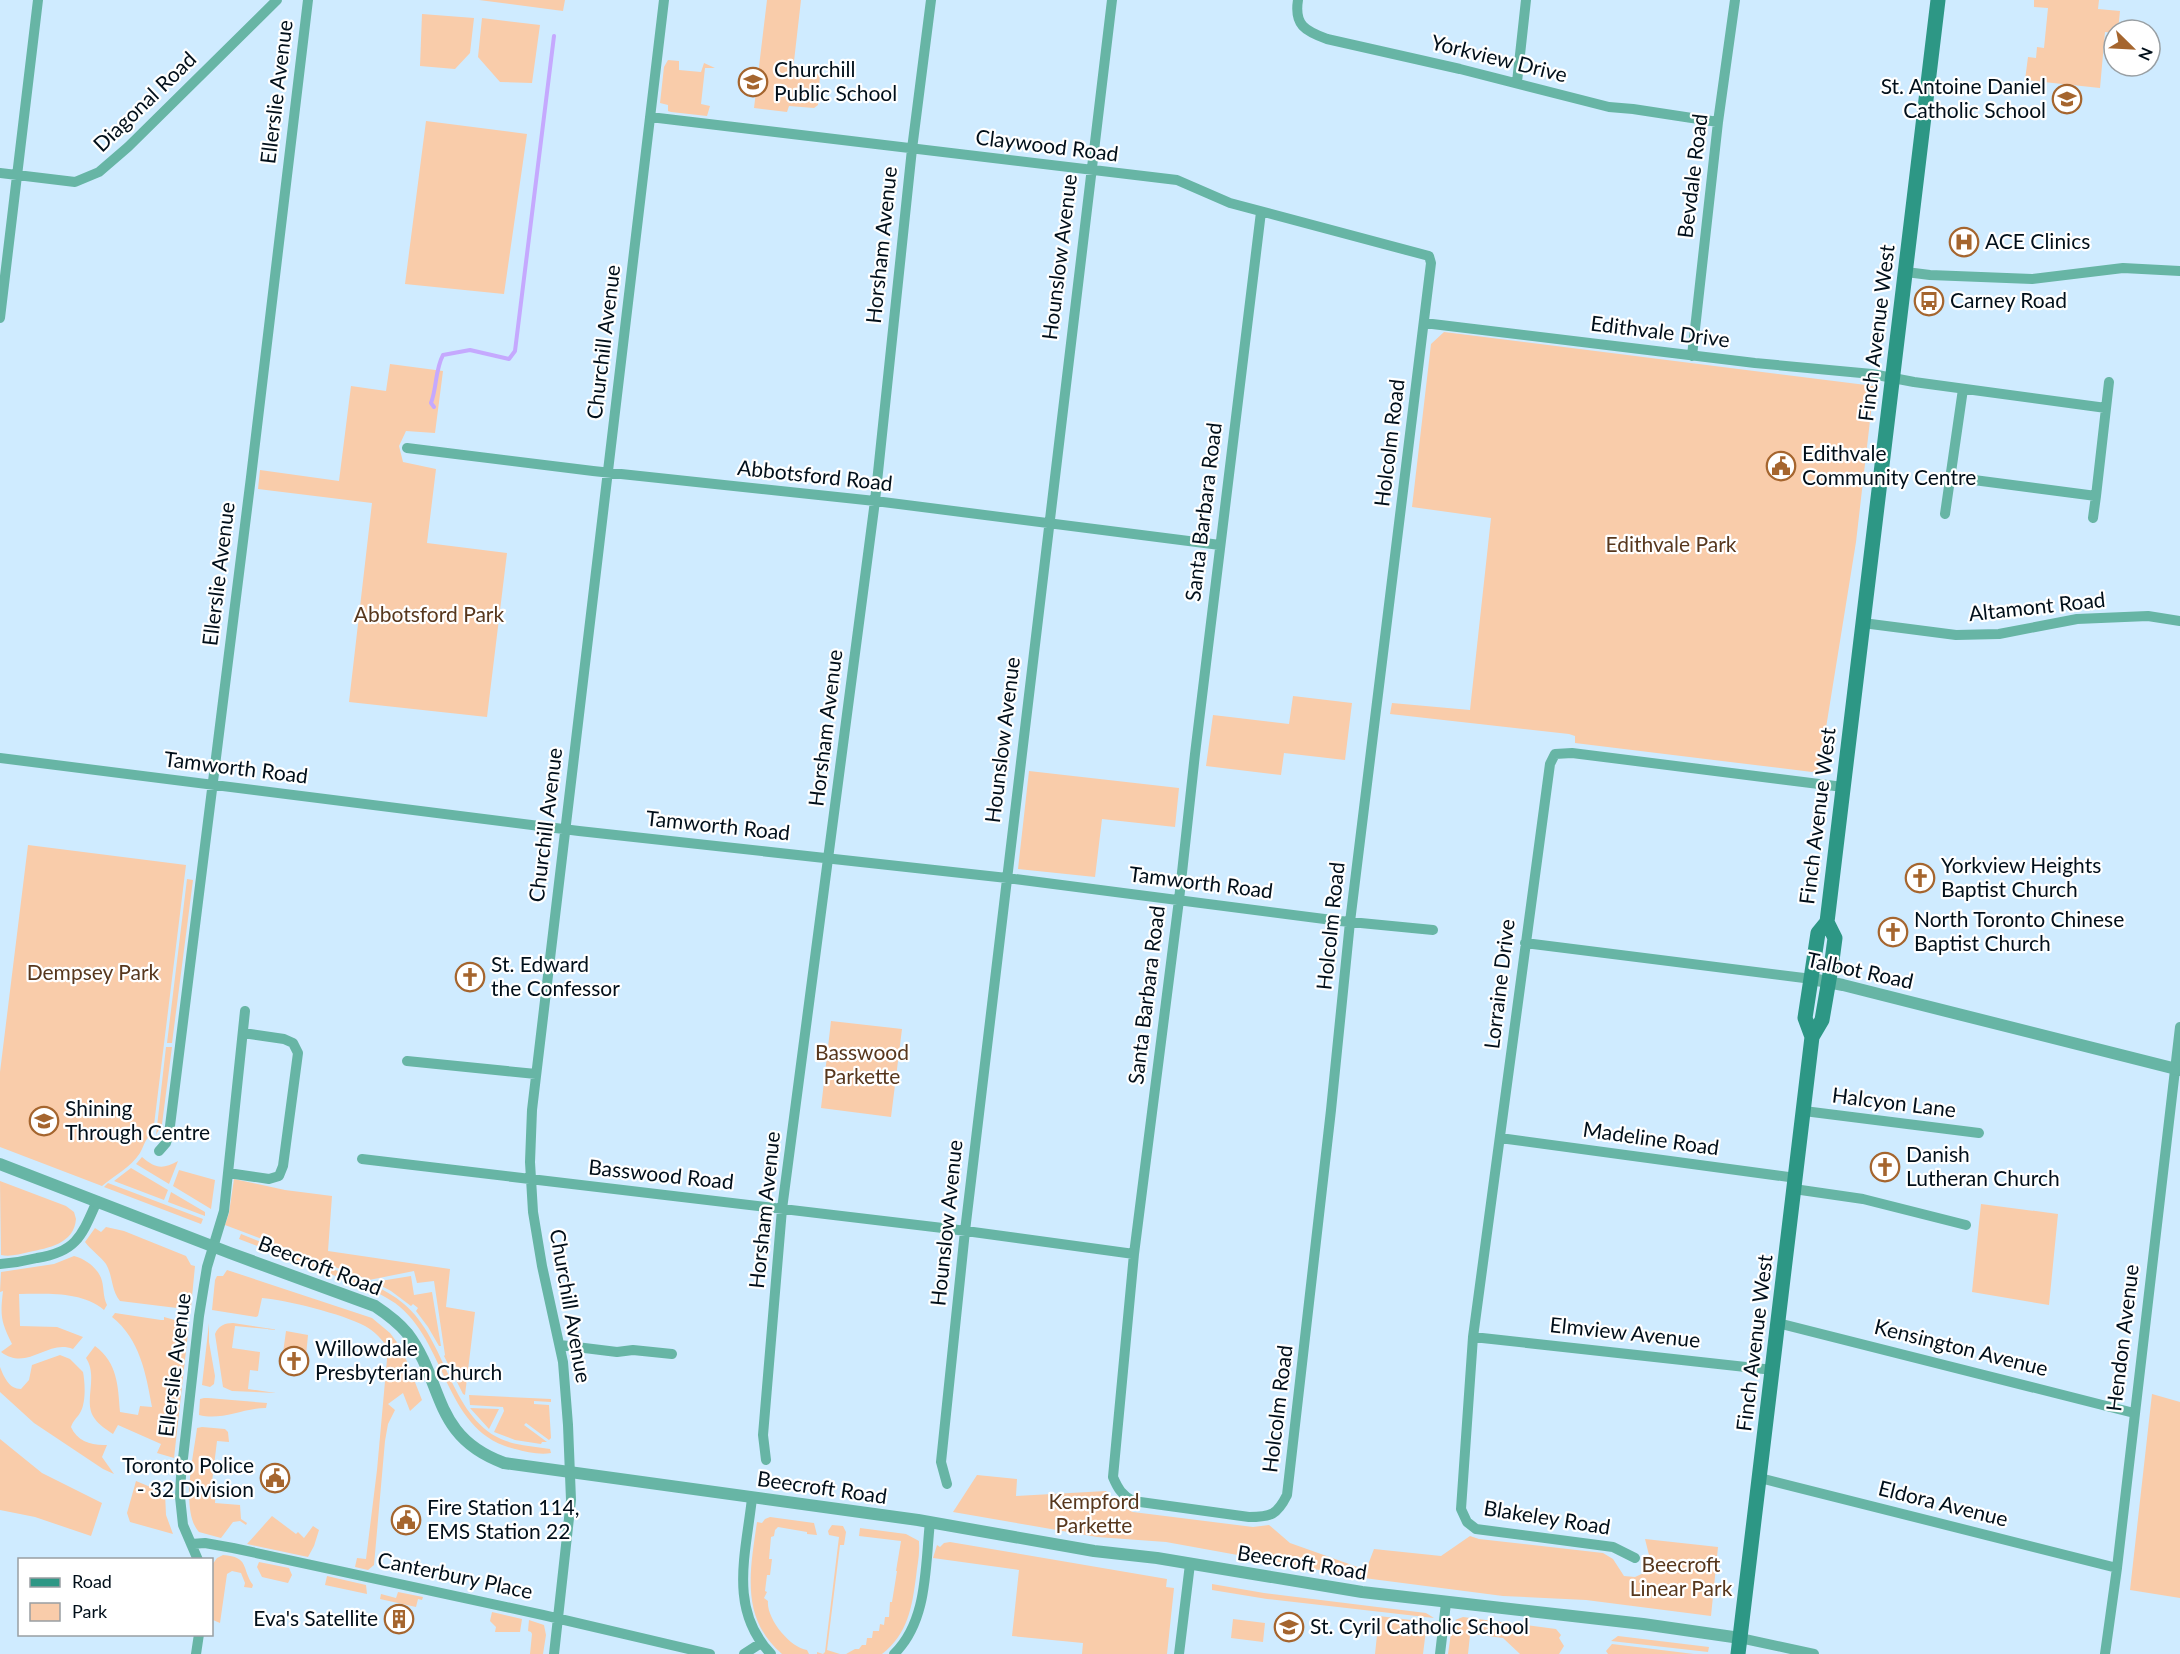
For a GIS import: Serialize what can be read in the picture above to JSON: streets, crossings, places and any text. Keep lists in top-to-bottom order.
{
  "streets": {
    "main road": ["Finch Avenue West"],
    "street": [
      "Yorkview Drive",
      "Ellerslie Avenue",
      "Diagonal Road",
      "Claywood Road",
      "Bevdale Road",
      "Horsham Avenue",
      "Hounslow Avenue",
      "Edithvale Drive",
      "Churchill Avenue",
      "Holcolm Road",
      "Abbotsford Road",
      "Santa Barbara Road",
      "Altamont Road",
      "Tamworth Road",
      "Talbot Road",
      "Lorraine Drive",
      "Halcyon Lane",
      "Madeline Road",
      "Basswood Road",
      "Beecroft Road",
      "Elmview Avenue",
      "Hendon Avenue",
      "Kensington Avenue",
      "Eldora Avenue",
      "Blakeley Road",
      "Canterbury Place"
    ]
  },
  "crossings": [
    ["Yorkview Drive", "Bevdale Road"],
    ["Ellerslie Avenue", "Tamworth Road"],
    ["Ellerslie Avenue", "Beecroft Road"],
    ["Ellerslie Avenue", "Canterbury Place"],
    ["Claywood Road", "Horsham Avenue"],
    ["Claywood Road", "Hounslow Avenue"],
    ["Claywood Road", "Churchill Avenue"],
    ["Claywood Road", "Holcolm Road"],
    ["Claywood Road", "Santa Barbara Road"],
    ["Bevdale Road", "Edithvale Drive"],
    ["Horsham Avenue", "Abbotsford Road"],
    ["Horsham Avenue", "Tamworth Road"],
    ["Horsham Avenue", "Basswood Road"],
    ["Hounslow Avenue", "Abbotsford Road"],
    ["Hounslow Avenue", "Tamworth Road"],
    ["Hounslow Avenue", "Basswood Road"],
    ["Edithvale Drive", "Finch Avenue West"],
    ["Edithvale Drive", "Holcolm Road"],
    ["Finch Avenue West", "Altamont Road"],
    ["Finch Avenue West", "Talbot Road"],
    ["Finch Avenue West", "Lorraine Drive"],
    ["Finch Avenue West", "Halcyon Lane"],
    ["Finch Avenue West", "Madeline Road"],
    ["Finch Avenue West", "Beecroft Road"],
    ["Finch Avenue West", "Elmview Avenue"],
    ["Finch Avenue West", "Kensington Avenue"],
    ["Finch Avenue West", "Eldora Avenue"],
    ["Churchill Avenue", "Abbotsford Road"],
    ["Churchill Avenue", "Tamworth Road"],
    ["Churchill Avenue", "Basswood Road"],
    ["Churchill Avenue", "Beecroft Road"],
    ["Churchill Avenue", "Canterbury Place"],
    ["Holcolm Road", "Santa Barbara Road"],
    ["Holcolm Road", "Tamworth Road"],
    ["Abbotsford Road", "Santa Barbara Road"],
    ["Santa Barbara Road", "Tamworth Road"],
    ["Santa Barbara Road", "Basswood Road"],
    ["Talbot Road", "Lorraine Drive"],
    ["Talbot Road", "Hendon Avenue"],
    ["Lorraine Drive", "Madeline Road"],
    ["Lorraine Drive", "Elmview Avenue"],
    ["Lorraine Drive", "Blakeley Road"],
    ["Hendon Avenue", "Kensington Avenue"],
    ["Hendon Avenue", "Eldora Avenue"]
  ],
  "parks": [
    "Edithvale Park",
    "Abbotsford Park",
    "Dempsey Park",
    "Basswood Parkette",
    "Kempford Parkette",
    "Beecroft Linear Park"
  ],
  "places": {
    "school or university": [
      "Churchill Public School",
      "St. Antoine Daniel Catholic School",
      "Shining Through Centre",
      "St. Cyril Catholic School"
    ],
    "hospital": ["ACE Clinics"],
    "bus stop": ["Carney Road"],
    "public building": ["Edithvale Community Centre", "Toronto Police - 32 Division", "Fire Station 114, EMS Station 22"],
    "church": [
      "Yorkview Heights Baptist Church",
      "North Toronto Chinese Baptist Church",
      "St. Edward the Confessor",
      "Danish Lutheran Church",
      "Willowdale Presbyterian Church"
    ],
    "building": ["Eva's Satellite"]
  },
  "legend": ["Road", "Park"],
  "north": "bottom right"
}
